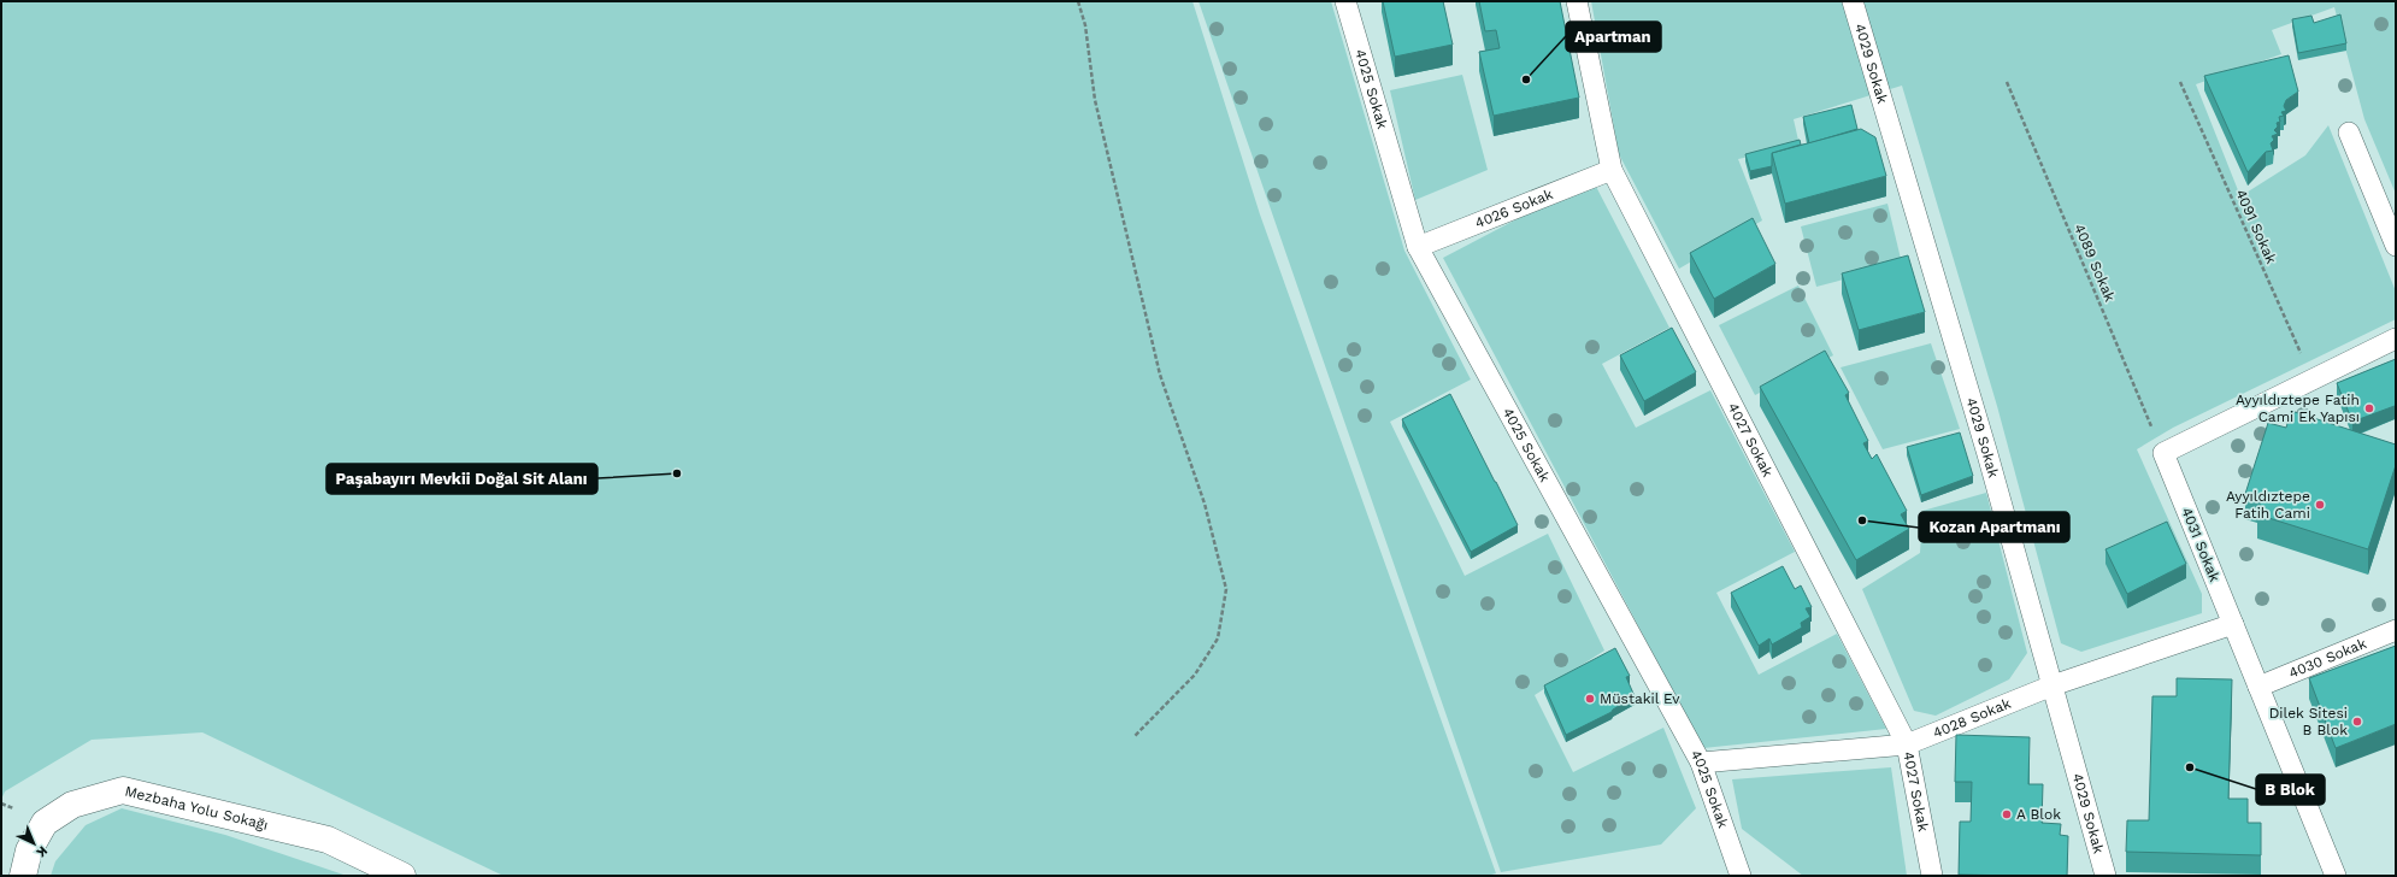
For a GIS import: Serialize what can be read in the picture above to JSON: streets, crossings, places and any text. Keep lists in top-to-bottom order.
{
  "streets": {
    "street": ["Mezbaha Yolu Sokağı"],
    "lane": [
      "4029 Sokak",
      "4025 Sokak",
      "4026 Sokak",
      "4027 Sokak",
      "4031 Sokak",
      "4030 Sokak",
      "4028 Sokak"
    ],
    "path": ["4091 Sokak", "4089 Sokak"]
  },
  "crossings": [
    ["4029 Sokak", "4028 Sokak"],
    ["4025 Sokak", "4026 Sokak"],
    ["4025 Sokak", "4028 Sokak"],
    ["4026 Sokak", "4027 Sokak"],
    ["4089 Sokak", "4031 Sokak"],
    ["4027 Sokak", "4028 Sokak"],
    ["4031 Sokak", "4030 Sokak"],
    ["4031 Sokak", "4028 Sokak"]
  ],
  "places": [
    "Apartman",
    "Ayyıldıztepe Fatih Cami Ek Yapısı",
    "Paşabayırı Mevkii Doğal Sit Alanı",
    "Ayyıldıztepe Fatih Cami",
    "Kozan Apartmanı",
    "Müstakil Ev",
    "Dilek Sitesi B Blok",
    "B Blok",
    "A Blok"
  ],
  "north": "bottom right"
}
